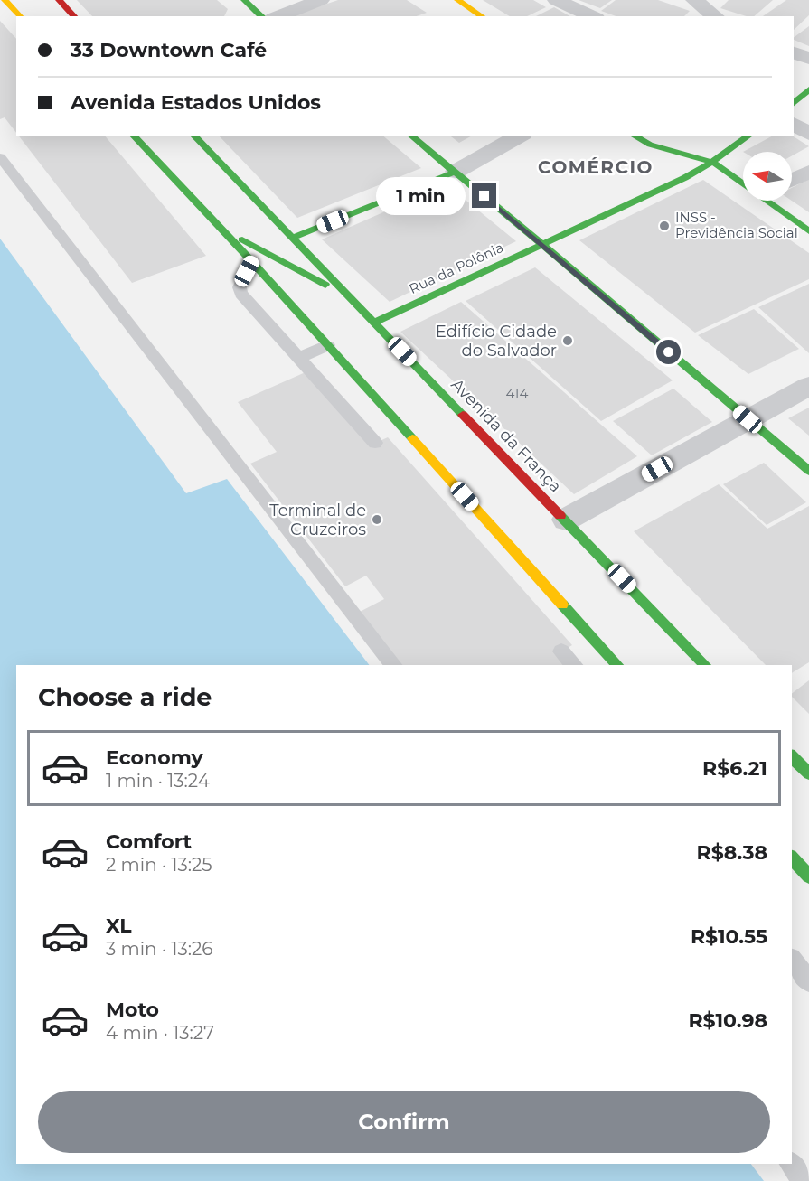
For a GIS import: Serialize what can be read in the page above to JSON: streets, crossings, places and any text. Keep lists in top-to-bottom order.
{
  "streets": {
    "main road": ["Rua da Polônia", "Avenida da França"]
  },
  "crossings": [
    ["Rua da Polônia", "Avenida da França"]
  ],
  "districts": ["COMÉRCIO"],
  "places": ["INSS - Previdência Social", "Edifício Cidade do Salvador", "Terminal de Cruzeiros"],
  "house_numbers": ["414"],
  "north": "left",
  "page": {
    "banner": ["33 Downtown Café", "Avenida Estados Unidos"],
    "bubble": "1 min",
    "heading": "Choose a ride",
    "list": [
      {
        "name": "Economy",
        "note": "1 min · 13:24",
        "value": "R$6.21"
      },
      {
        "name": "Comfort",
        "note": "2 min · 13:25",
        "value": "R$8.38"
      },
      {
        "name": "XL",
        "note": "3 min · 13:26",
        "value": "R$10.55"
      },
      {
        "name": "Moto",
        "note": "4 min · 13:27",
        "value": "R$10.98"
      }
    ],
    "buttons": "Confirm"
  }
}
